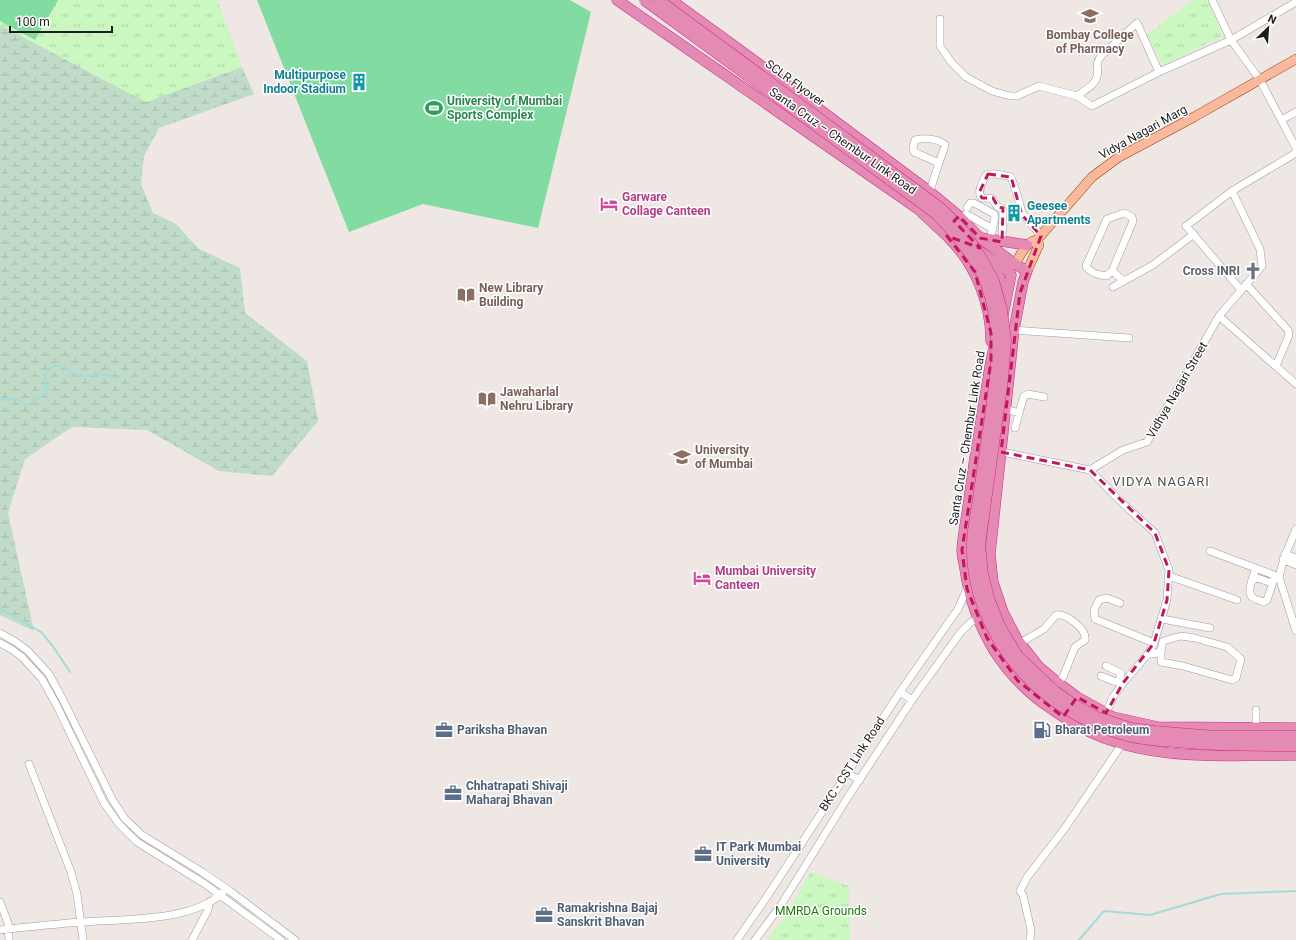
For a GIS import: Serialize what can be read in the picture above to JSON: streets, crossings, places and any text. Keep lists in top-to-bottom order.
{
  "streets": {
    "highway": ["SCLR Flyover", "Santa Cruz – Chembur Link Road"],
    "main road": ["Vidya Nagari Marg"],
    "street": ["Vidhya Nagari Street", "BKC - CST Link Road"]
  },
  "crossings": [
    ["Vidya Nagari Marg", "Santa Cruz – Chembur Link Road"],
    ["Santa Cruz – Chembur Link Road", "BKC - CST Link Road"]
  ],
  "districts": ["VIDYA NAGARI"],
  "parks": ["MMRDA Grounds"],
  "places": {
    "school or university": ["Bombay College of Pharmacy", "University of Mumbai"],
    "building": ["Multipurpose Indoor Stadium", "Geesee Apartments"],
    "sports": ["University of Mumbai Sports Complex"],
    "hotel": ["Garware Collage Canteen", "Mumbai University Canteen"],
    "church": ["Cross INRI"],
    "library": ["New Library Building", "Jawaharlal Nehru Library"],
    "office": [
      "Pariksha Bhavan",
      "Chhatrapati Shivaji Maharaj Bhavan",
      "IT Park Mumbai University",
      "Ramakrishna Bajaj Sanskrit Bhavan"
    ],
    "fuel station": ["Bharat Petroleum"]
  },
  "scale_bar": "100 m",
  "north": "top right"
}
